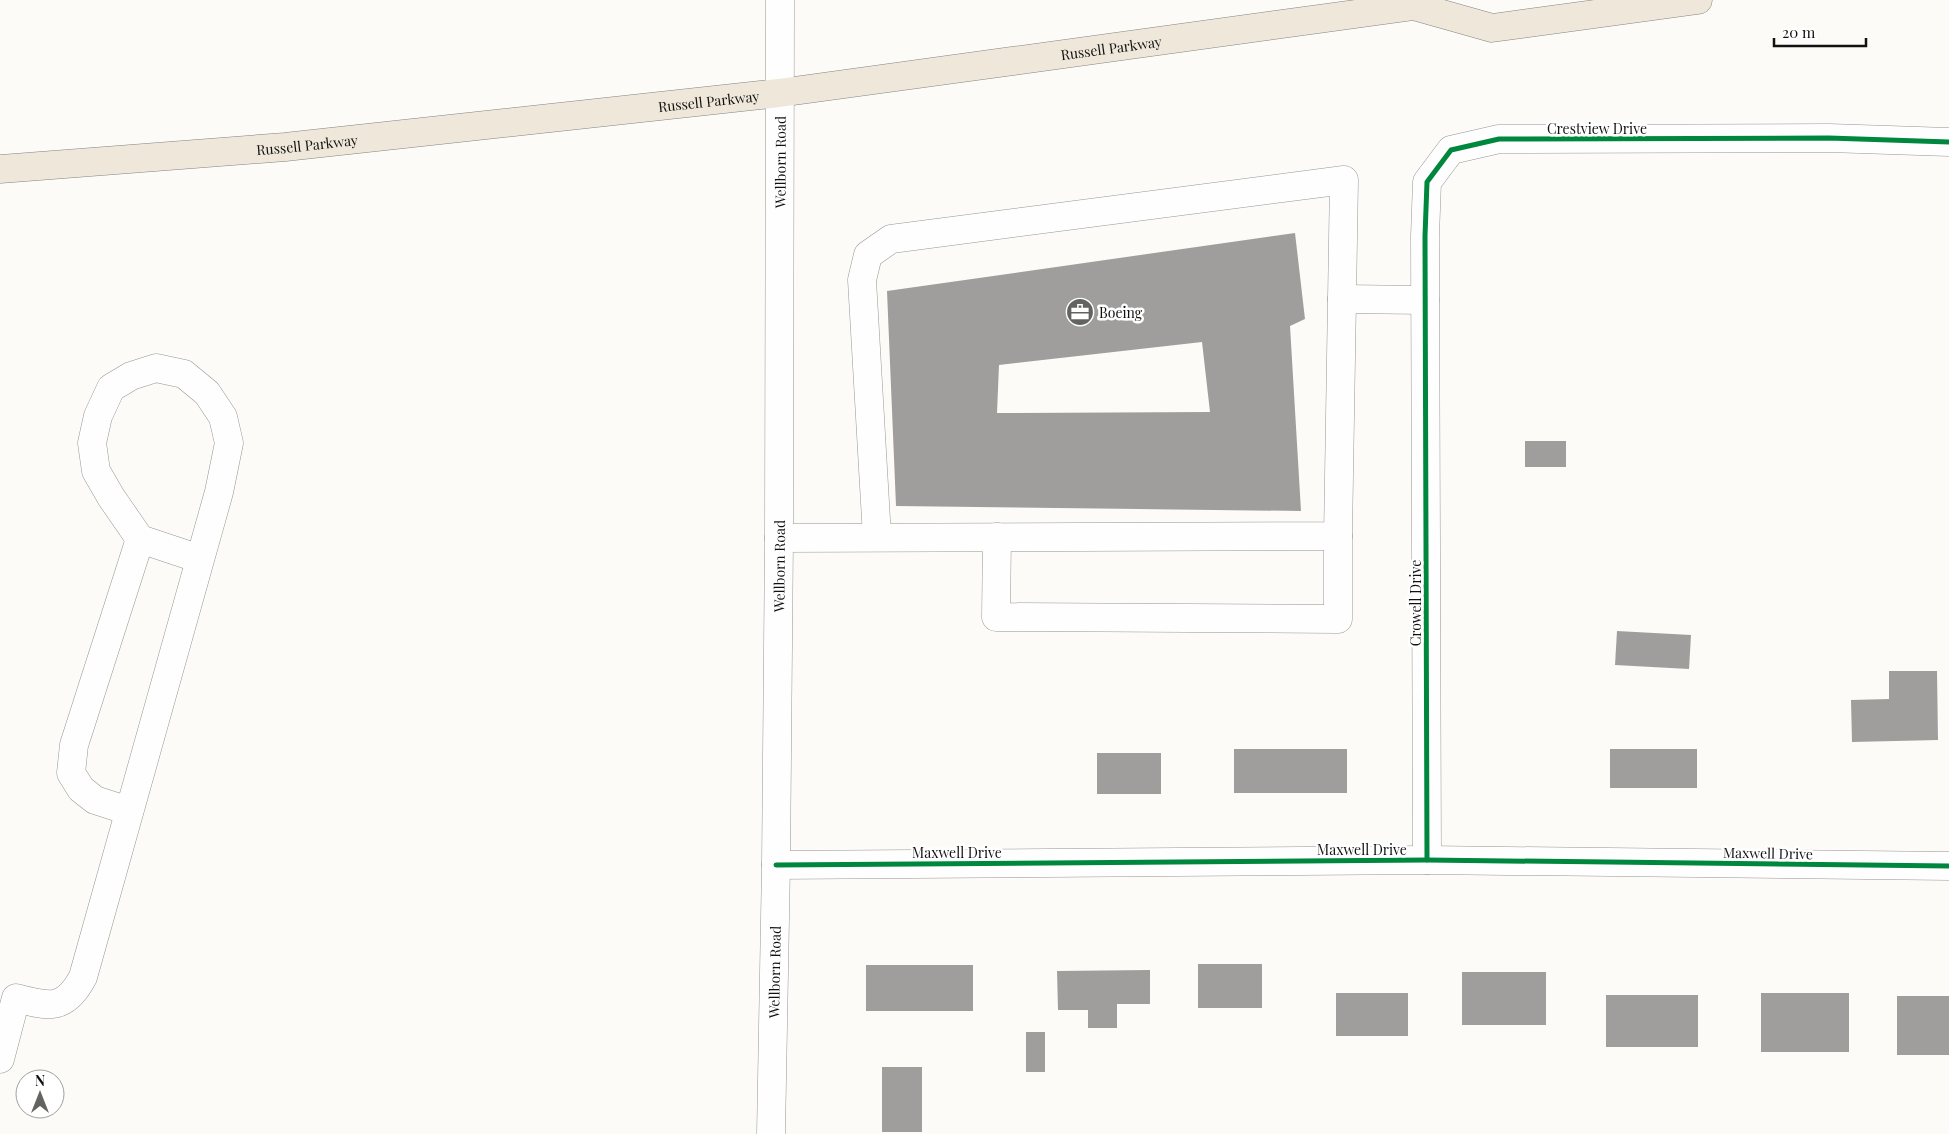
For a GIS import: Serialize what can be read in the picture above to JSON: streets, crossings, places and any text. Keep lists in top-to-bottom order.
{
  "streets": {
    "main road": ["Russell Parkway"],
    "street": [
      "Crestview Drive",
      "Wellborn Road",
      "Crowell Drive",
      "Maxwell Drive"
    ]
  },
  "crossings": [
    ["Russell Parkway", "Wellborn Road"],
    ["Crestview Drive", "Crowell Drive"],
    ["Wellborn Road", "Maxwell Drive"],
    ["Crowell Drive", "Maxwell Drive"]
  ],
  "places": {
    "office": ["Boeing"]
  },
  "scale_bar": "20 m",
  "north": "top"
}
